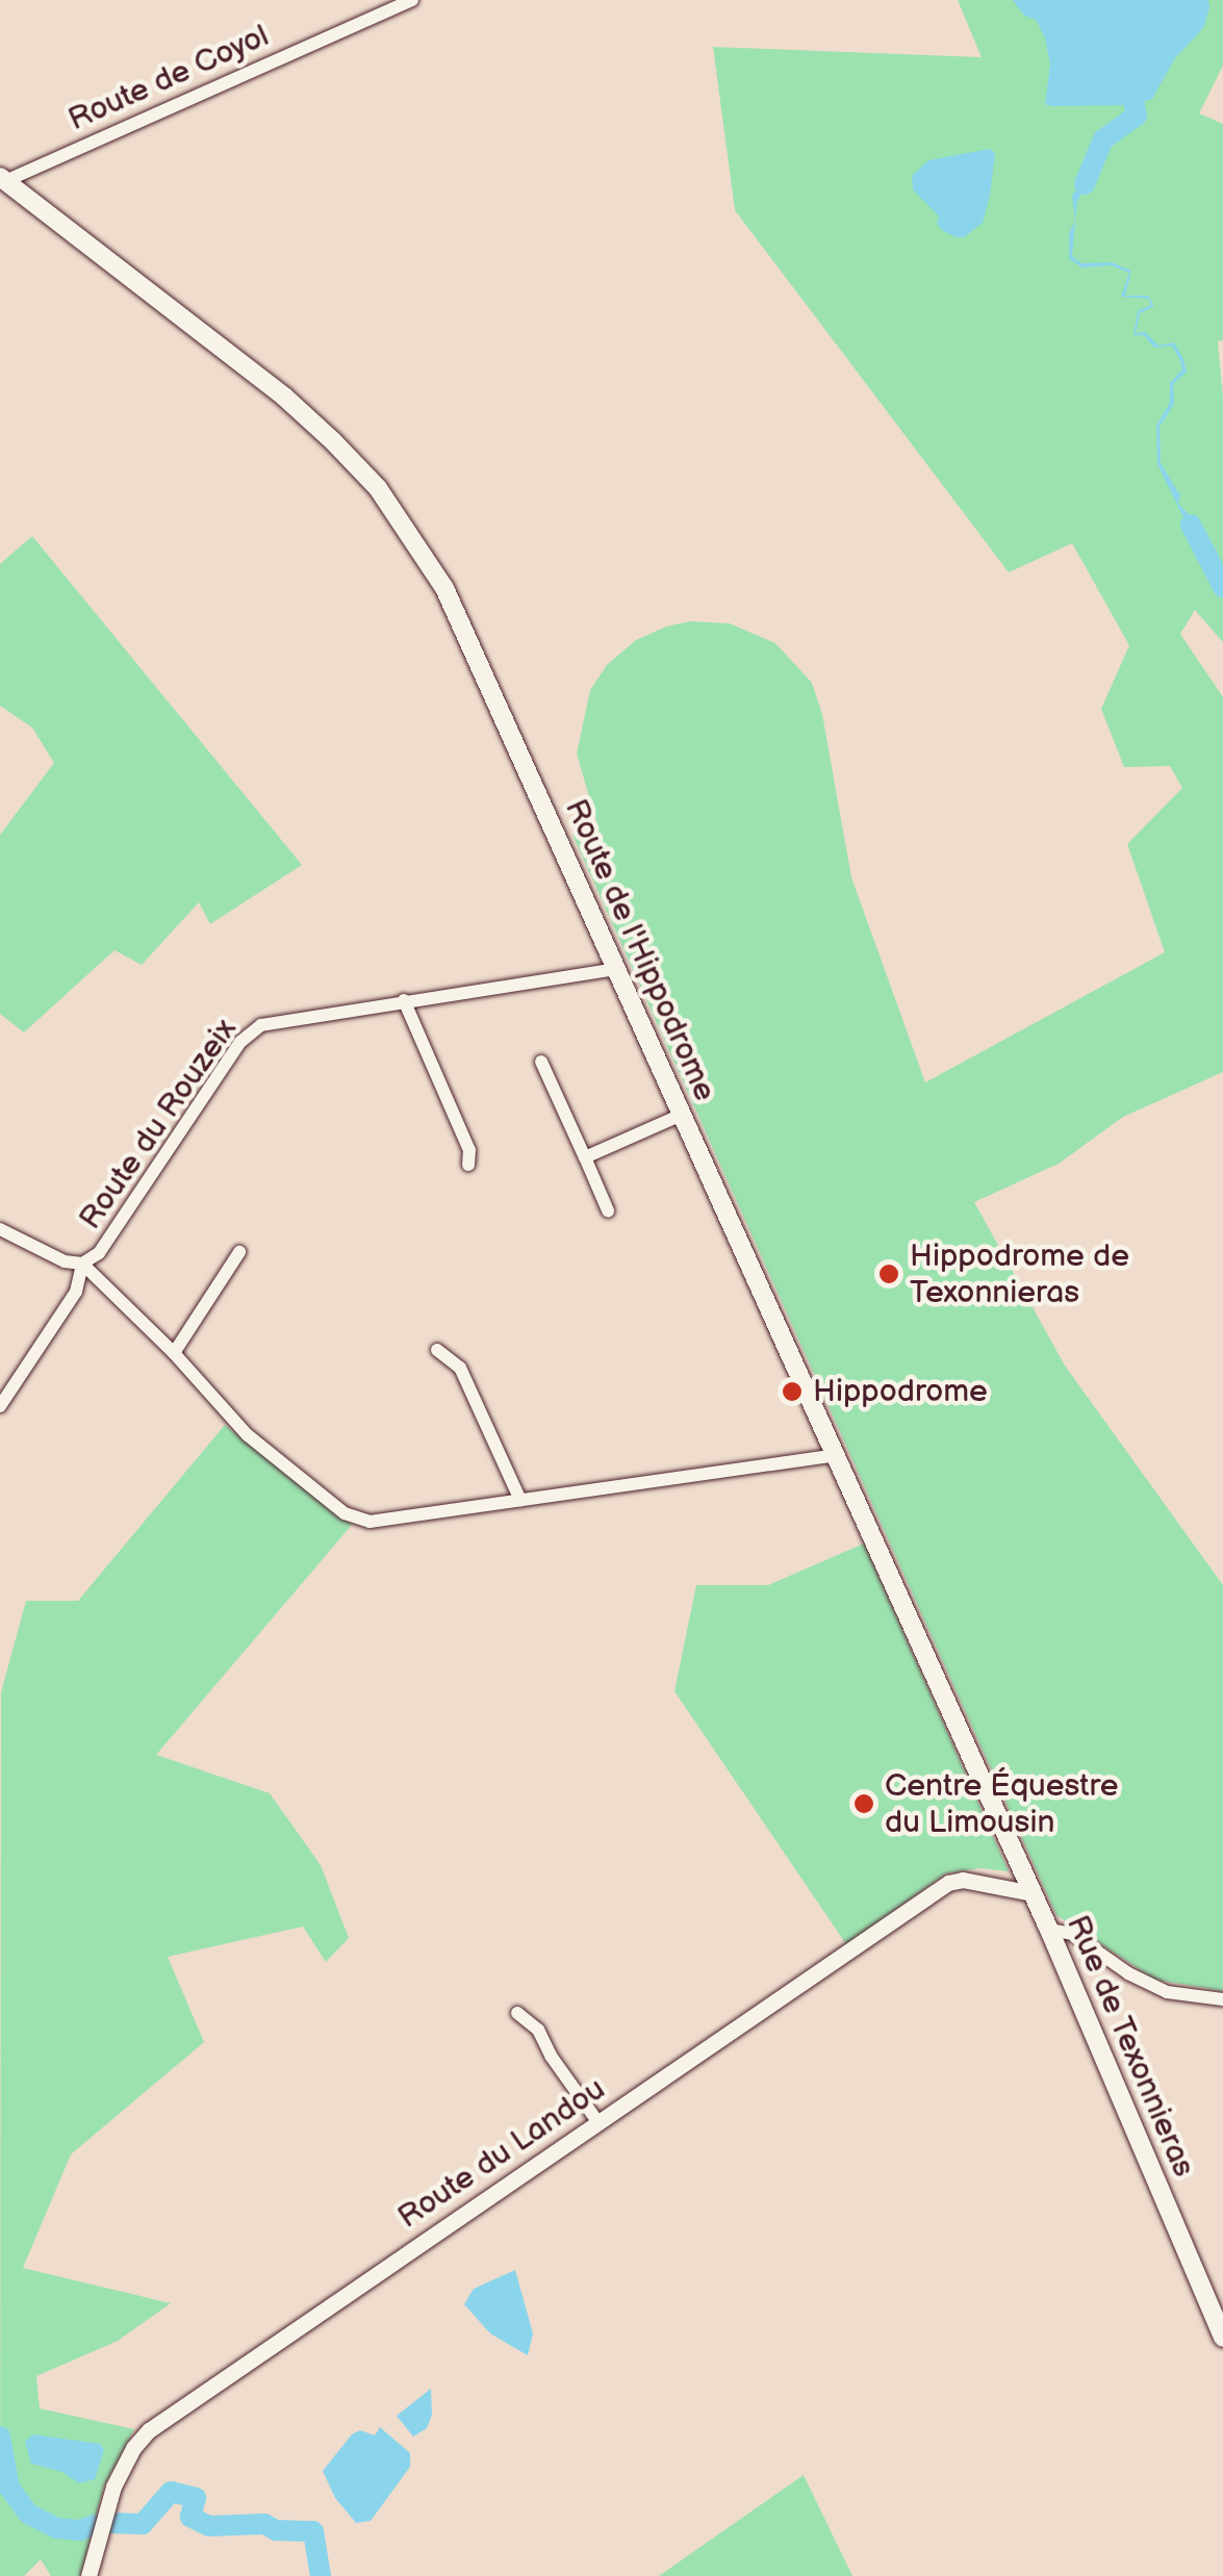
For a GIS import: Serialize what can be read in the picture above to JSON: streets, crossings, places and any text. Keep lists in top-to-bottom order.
{
  "streets": {
    "main road": ["Route de l'Hippodrome", "Rue de Texonnieras"],
    "street": ["Route de Coyol", "Route du Rouzeix", "Route du Landou"]
  },
  "crossings": [
    ["Route de Coyol", "Route de l'Hippodrome"],
    ["Route de l'Hippodrome", "Route du Rouzeix"],
    ["Route de l'Hippodrome", "Rue de Texonnieras"],
    ["Route de l'Hippodrome", "Route du Landou"],
    ["Rue de Texonnieras", "Route du Landou"]
  ],
  "places": ["Hippodrome de Texonnieras", "Hippodrome", "Centre Équestre du Limousin"]
}
